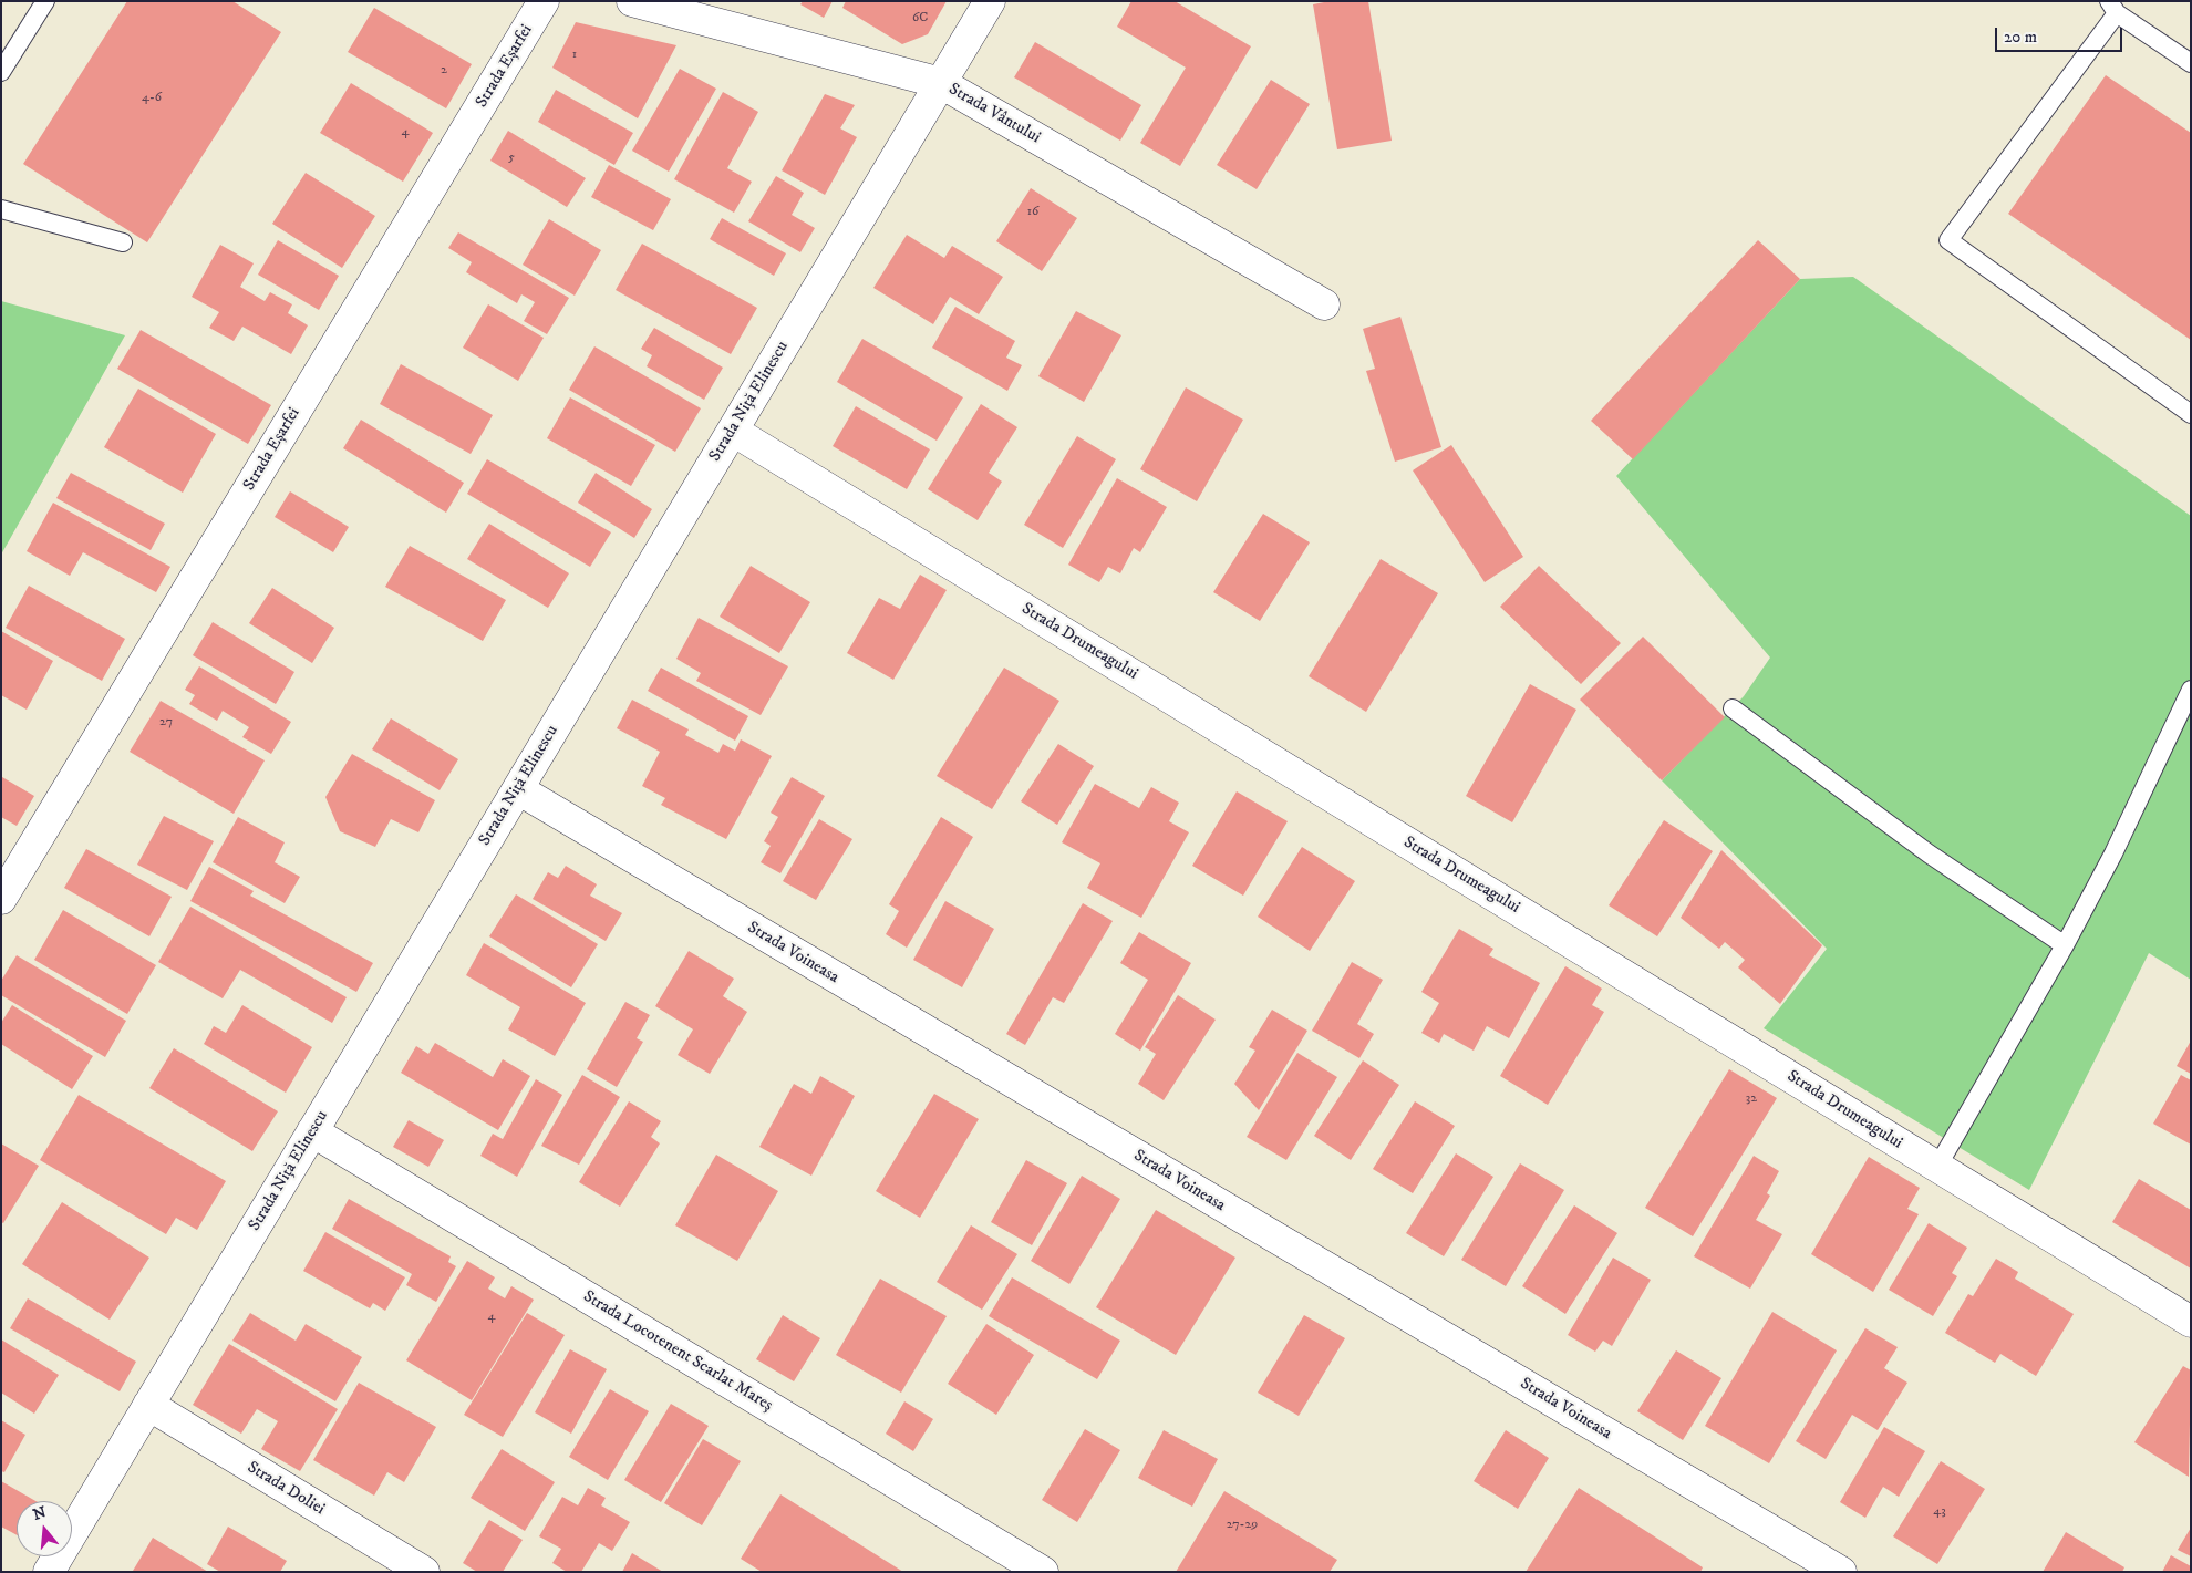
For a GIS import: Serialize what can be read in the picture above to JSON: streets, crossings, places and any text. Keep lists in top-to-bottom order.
{
  "streets": {
    "street": [
      "Strada Eșarfei",
      "Strada Vântului",
      "Strada Niță Elinescu",
      "Strada Drumeagului",
      "Strada Voineasa",
      "Strada Locotenent Scarlat Mareș",
      "Strada Doliei"
    ]
  },
  "crossings": [
    ["Strada Vântului", "Strada Niță Elinescu"],
    ["Strada Niță Elinescu", "Strada Drumeagului"],
    ["Strada Niță Elinescu", "Strada Voineasa"],
    ["Strada Niță Elinescu", "Strada Locotenent Scarlat Mareș"],
    ["Strada Niță Elinescu", "Strada Doliei"]
  ],
  "house_numbers": [
    "6C",
    "1",
    "2",
    "4-6",
    "4",
    "5",
    "16",
    "27",
    "32",
    "4",
    "43",
    "27-29"
  ],
  "scale_bar": "20 m",
  "north": "top"
}
